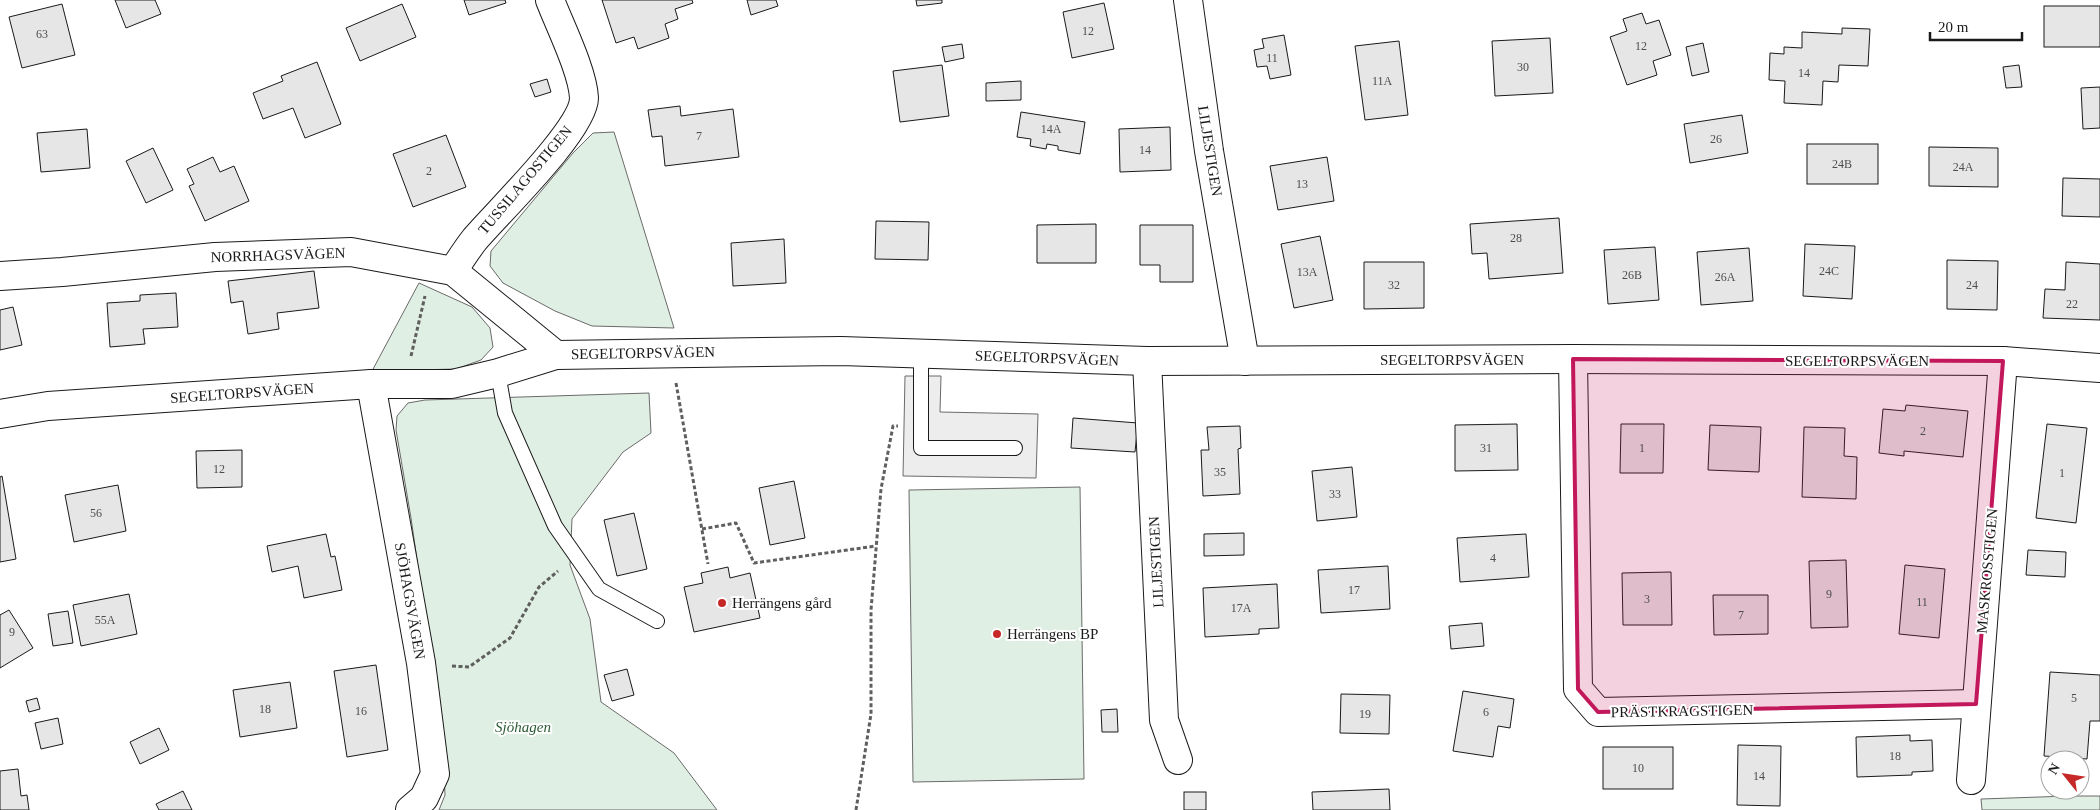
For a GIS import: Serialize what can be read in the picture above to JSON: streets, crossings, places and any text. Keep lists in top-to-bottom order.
{
  "streets": {
    "street": [
      "LILJESTIGEN",
      "TUSSILAGOSTIGEN",
      "NORRHAGSVÄGEN",
      "SEGELTORPSVÄGEN",
      "MASKROSSTIGEN",
      "SJÖHAGSVÄGEN",
      "PRÄSTKRAGSTIGEN"
    ]
  },
  "crossings": [
    ["LILJESTIGEN", "SEGELTORPSVÄGEN"],
    ["TUSSILAGOSTIGEN", "NORRHAGSVÄGEN"],
    ["NORRHAGSVÄGEN", "SEGELTORPSVÄGEN"],
    ["SEGELTORPSVÄGEN", "MASKROSSTIGEN"],
    ["SEGELTORPSVÄGEN", "SJÖHAGSVÄGEN"],
    ["SEGELTORPSVÄGEN", "PRÄSTKRAGSTIGEN"],
    ["MASKROSSTIGEN", "PRÄSTKRAGSTIGEN"]
  ],
  "parks": ["Sjöhagen"],
  "places": ["Herrängens gård", "Herrängens BP"],
  "house_numbers": [
    "12",
    "63",
    "12",
    "11",
    "30",
    "14",
    "11A",
    "14A",
    "7",
    "26",
    "14",
    "24B",
    "24A",
    "2",
    "13",
    "28",
    "24C",
    "13A",
    "26B",
    "26A",
    "32",
    "24",
    "22",
    "2",
    "31",
    "1",
    "12",
    "35",
    "1",
    "33",
    "56",
    "4",
    "17",
    "9",
    "3",
    "11",
    "17A",
    "7",
    "55A",
    "9",
    "5",
    "18",
    "16",
    "6",
    "19",
    "18",
    "10",
    "14"
  ],
  "scale_bar": "20 m",
  "north": "top left"
}
